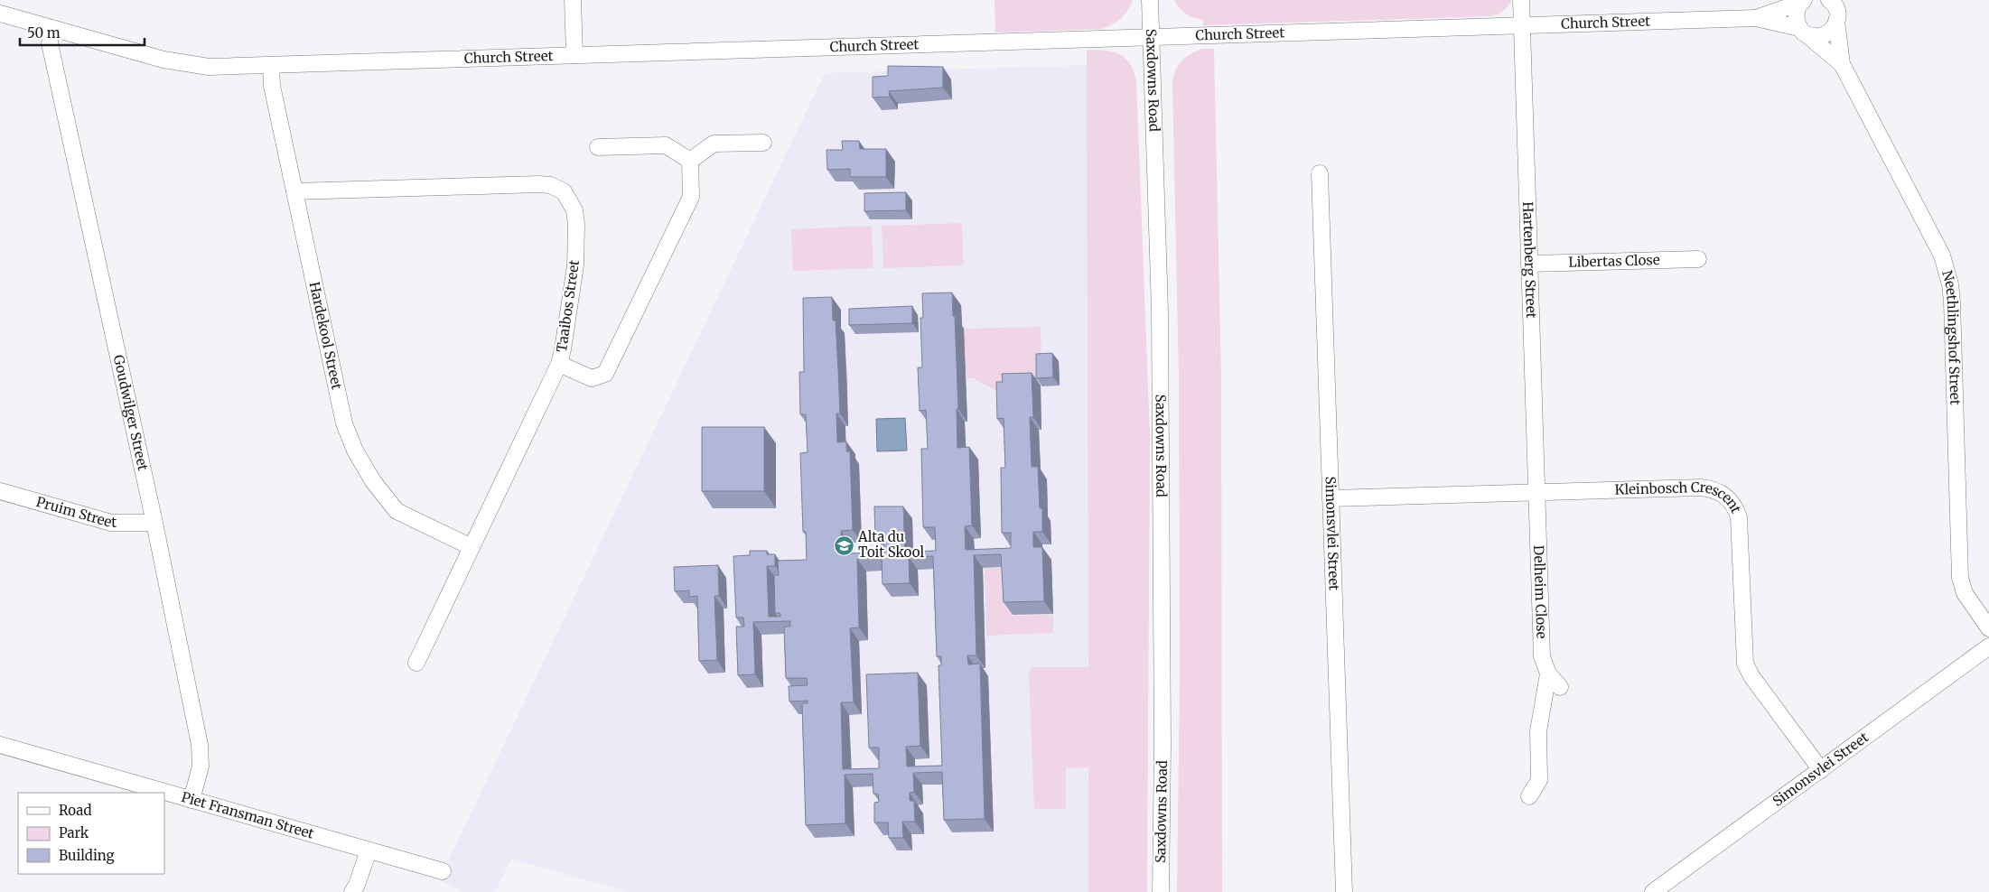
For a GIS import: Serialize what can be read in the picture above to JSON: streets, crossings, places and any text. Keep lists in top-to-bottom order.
{
  "streets": {
    "street": [
      "Church Street",
      "Saxdowns Road",
      "Hartenberg Street",
      "Libertas Close",
      "Taaibos Street",
      "Hardekool Street",
      "Neethlingshof Street",
      "Goudwilger Street",
      "Kleinbosch Crescent",
      "Pruim Street",
      "Simonsvlei Street",
      "Delheim Close",
      "Piet Fransman Street"
    ]
  },
  "crossings": [
    ["Church Street", "Saxdowns Road"],
    ["Church Street", "Hartenberg Street"],
    ["Church Street", "Hardekool Street"],
    ["Church Street", "Goudwilger Street"],
    ["Hartenberg Street", "Libertas Close"],
    ["Hartenberg Street", "Kleinbosch Crescent"],
    ["Hartenberg Street", "Delheim Close"],
    ["Taaibos Street", "Hardekool Street"],
    ["Goudwilger Street", "Pruim Street"],
    ["Goudwilger Street", "Piet Fransman Street"],
    ["Kleinbosch Crescent", "Simonsvlei Street"],
    ["Kleinbosch Crescent", "Delheim Close"]
  ],
  "places": {
    "school or university": ["Alta du Toit Skool"]
  },
  "legend": ["Road", "Park", "Building"],
  "scale_bar": "50 m"
}
